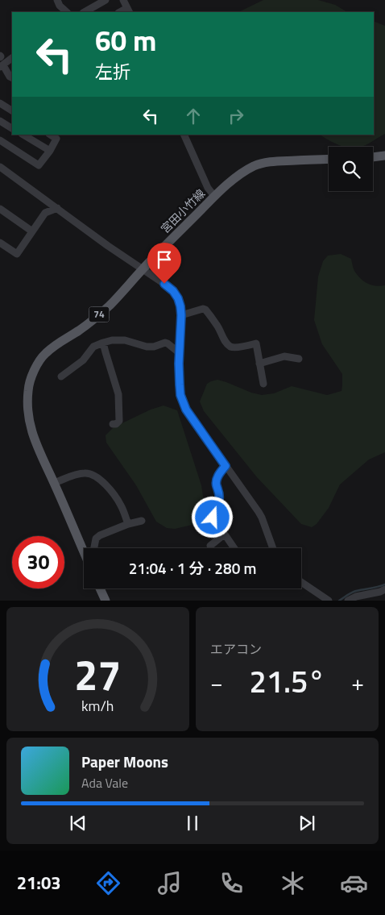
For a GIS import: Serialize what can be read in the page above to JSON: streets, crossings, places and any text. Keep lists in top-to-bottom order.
{
  "streets": {
    "main road": ["宮田小竹線", "74"]
  },
  "page": {
    "turn": ["60 m", "左折"],
    "limit": "30",
    "trip": "21:04 · 1 分 · 280 m",
    "tile": "エアコン",
    "heat": ["−", "21.5°", "+"],
    "song": ["Paper Moons", "Ada Vale"],
    "tabs": "21:03",
    "gauge": ["27", "km/h"]
  }
}
